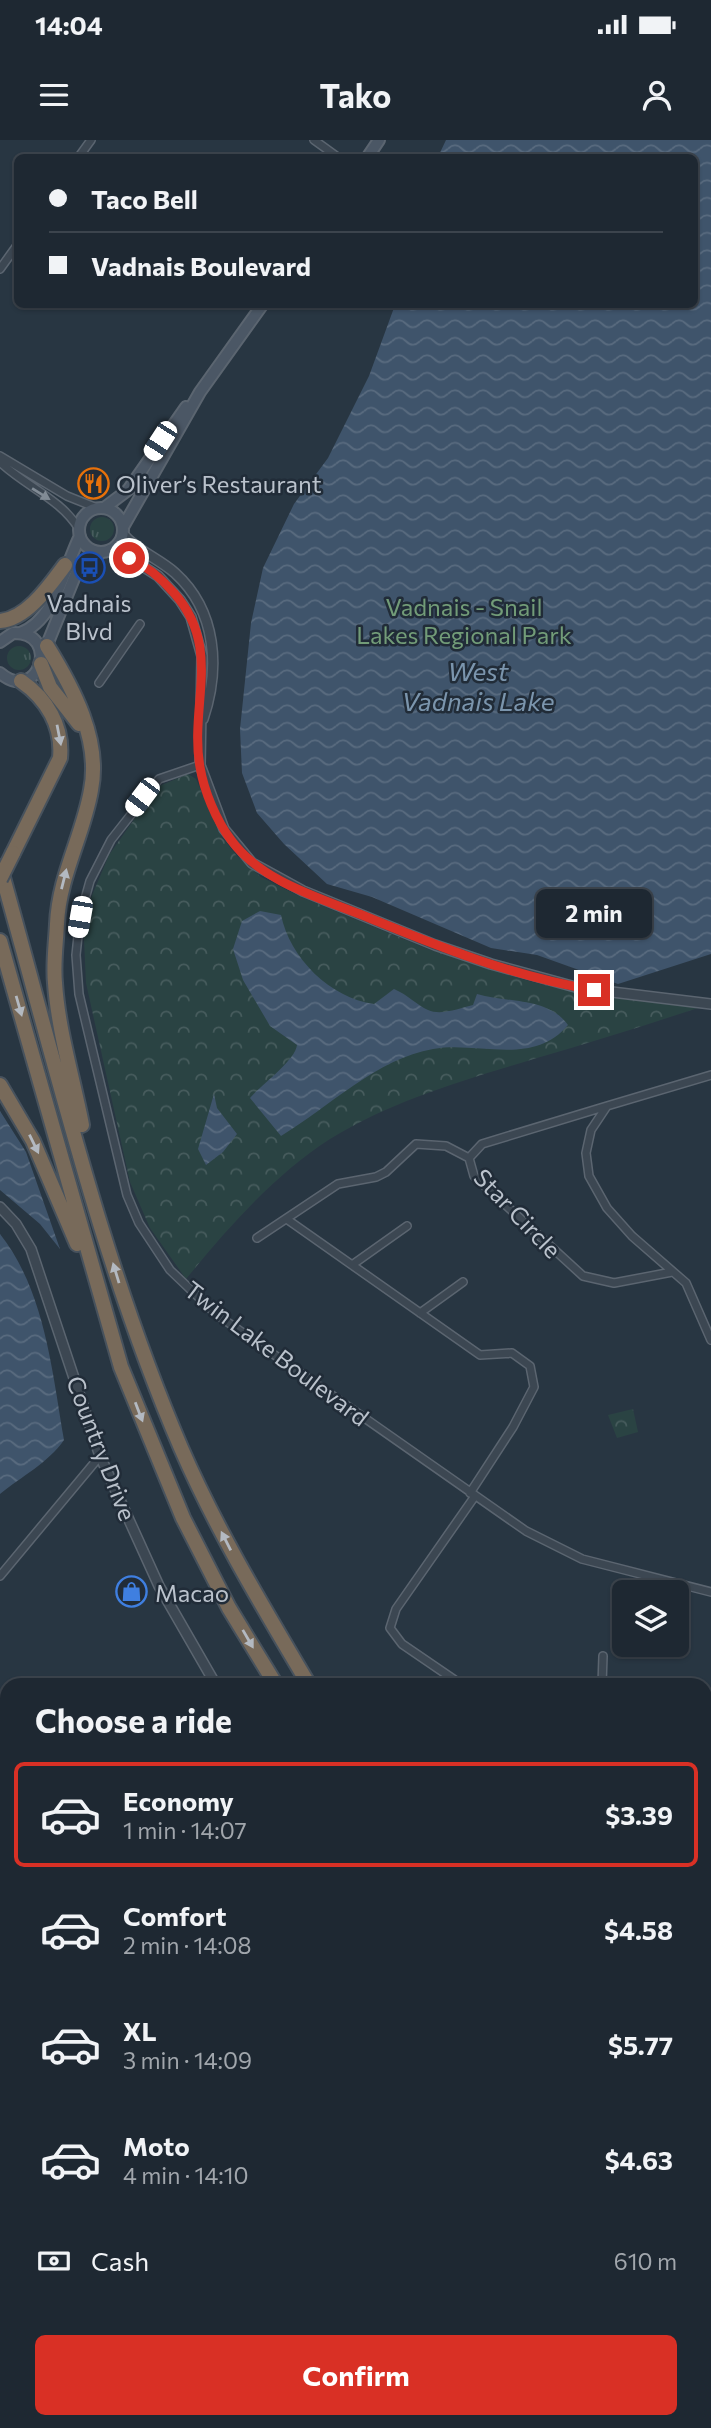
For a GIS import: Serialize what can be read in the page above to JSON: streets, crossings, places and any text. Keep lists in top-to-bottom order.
{
  "streets": {
    "street": ["Star Circle", "Twin Lake Boulevard", "Country Drive"]
  },
  "water": ["West Vadnais Lake"],
  "parks": ["Vadnais - Snail Lakes Regional Park"],
  "places": {
    "restaurant": ["Oliver’s Restaurant"],
    "bus stop": ["Vadnais Blvd"],
    "shop": ["Macao"]
  },
  "page": {
    "status": "14:04",
    "header": "Tako",
    "banner": ["Taco Bell", "Vadnais Boulevard"],
    "bubble": "2 min",
    "heading": "Choose a ride",
    "list": [
      {
        "name": "Economy",
        "note": "1 min · 14:07",
        "value": "$3.39"
      },
      {
        "name": "Comfort",
        "note": "2 min · 14:08",
        "value": "$4.58"
      },
      {
        "name": "XL",
        "note": "3 min · 14:09",
        "value": "$5.77"
      },
      {
        "name": "Moto",
        "note": "4 min · 14:10",
        "value": "$4.63"
      }
    ],
    "pay": ["Cash", "610 m"],
    "buttons": "Confirm"
  }
}
